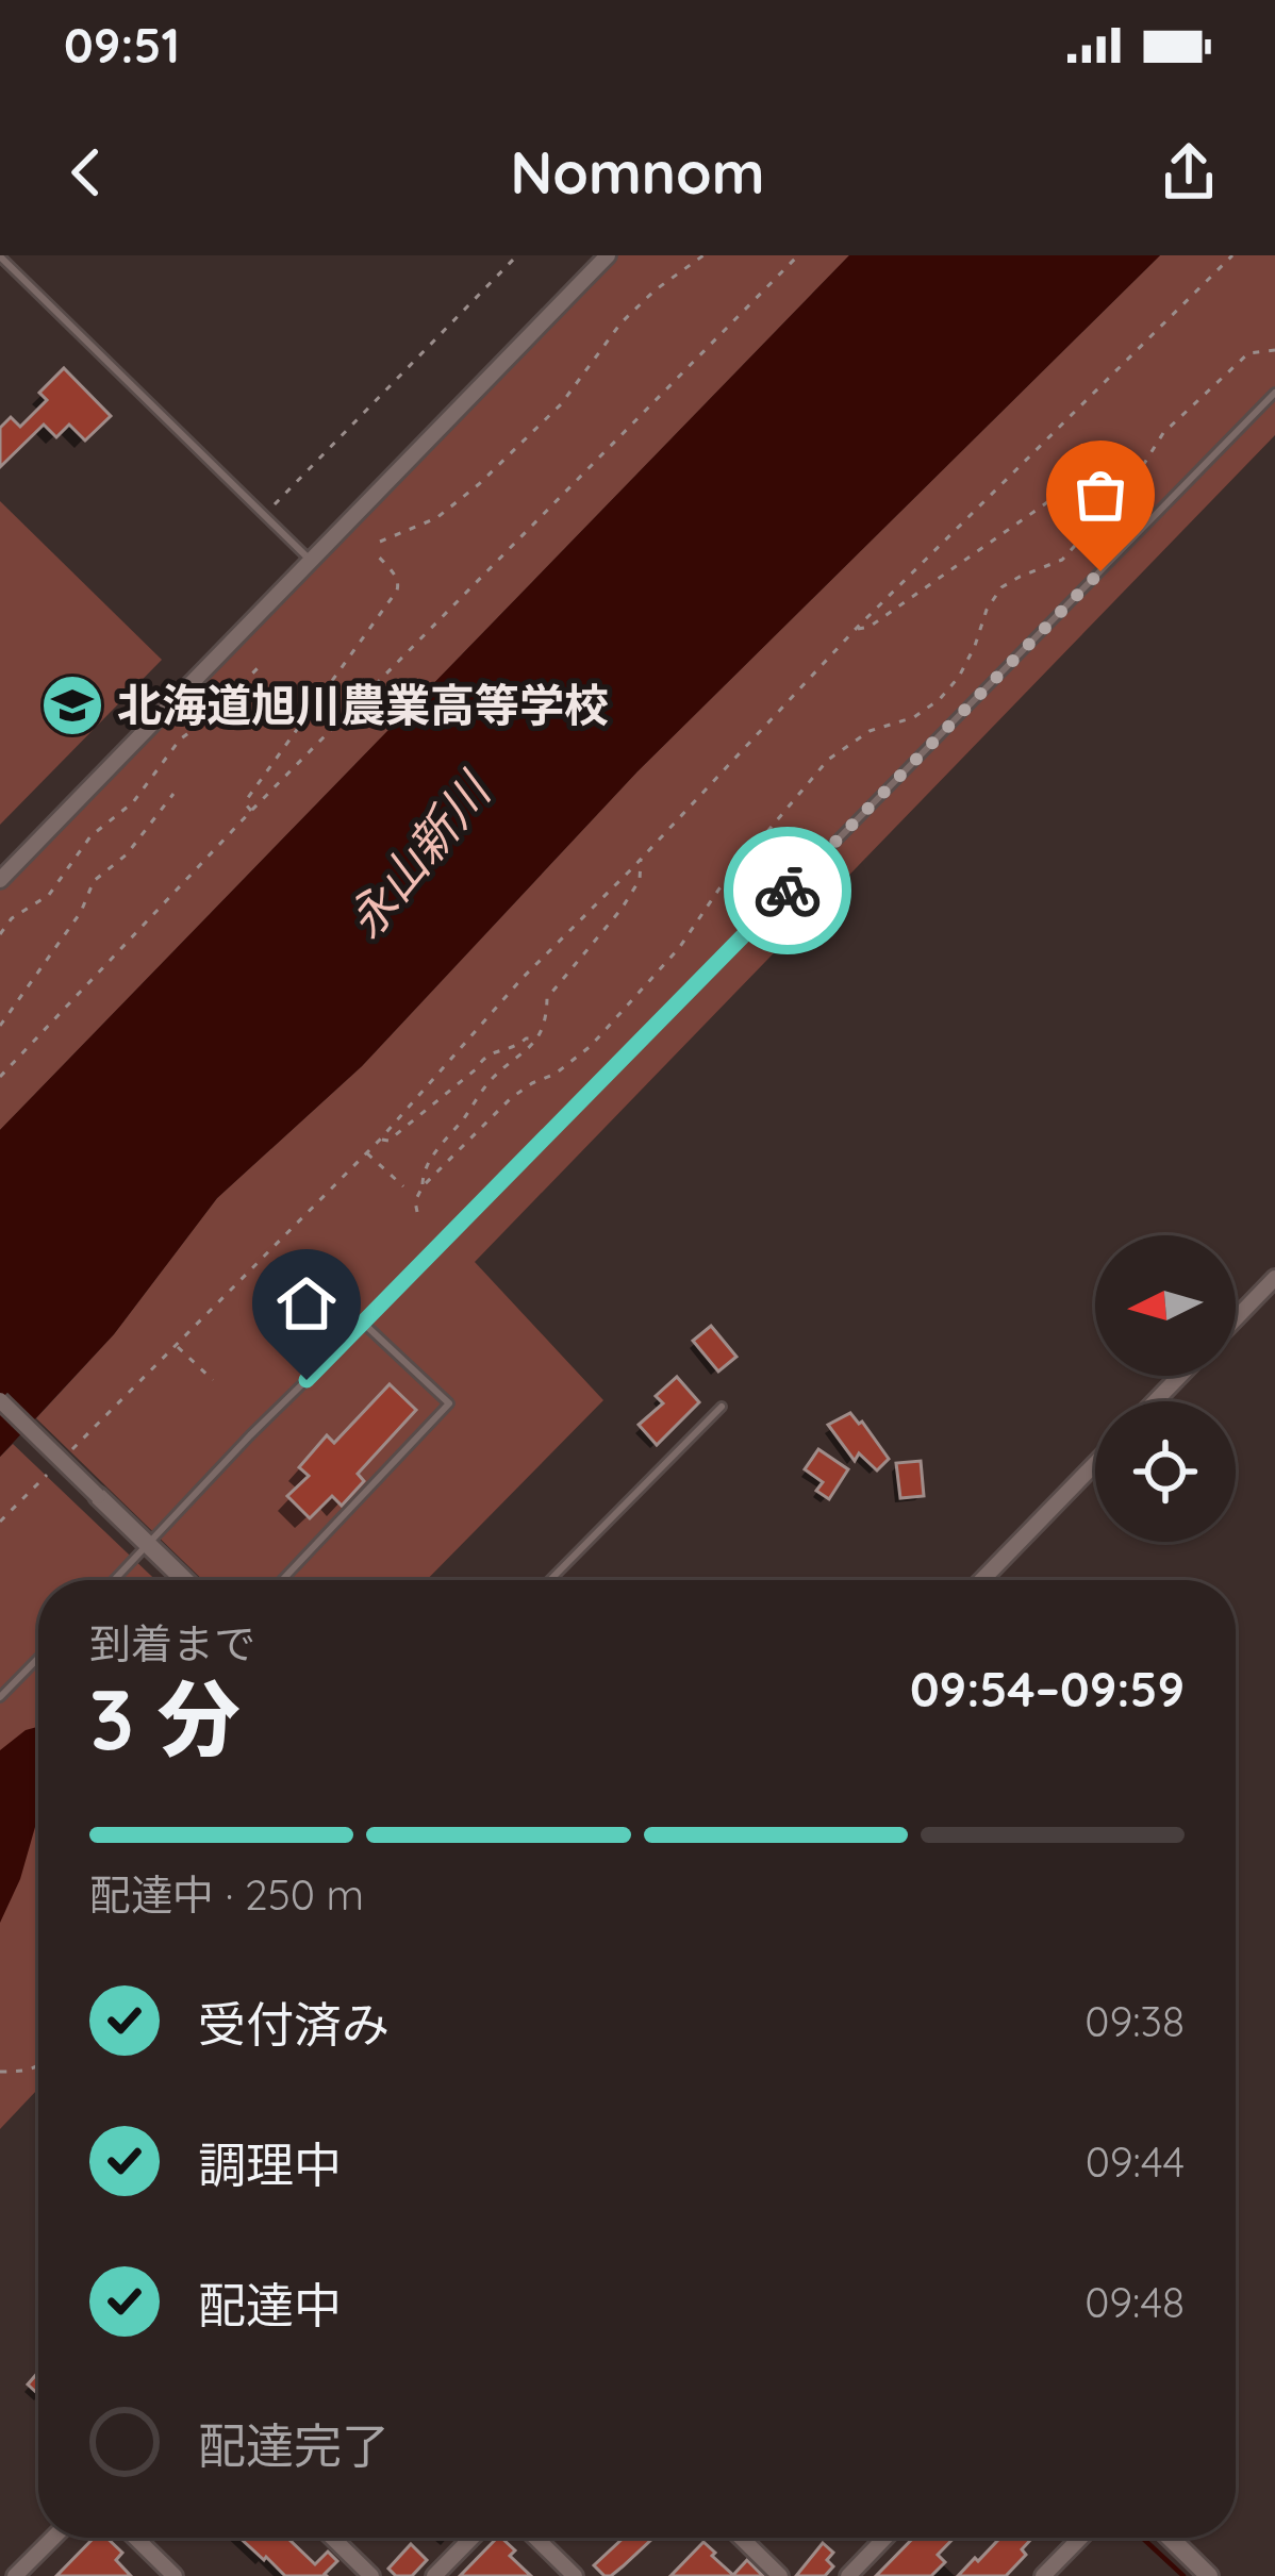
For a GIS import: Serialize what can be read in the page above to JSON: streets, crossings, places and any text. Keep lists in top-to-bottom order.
{
  "water": ["永山新川"],
  "places": {
    "school or university": ["北海道旭川農業高等学校"]
  },
  "north": "left",
  "page": {
    "status": "09:51",
    "header": "Nomnom",
    "heading": ["3 分", "到着まで", "09:54–09:59"],
    "bar": "配達中 · 250 m",
    "list": [
      ["受付済み", "09:38"],
      ["調理中", "09:44"],
      ["配達中", "09:48"],
      "配達完了"
    ]
  }
}
